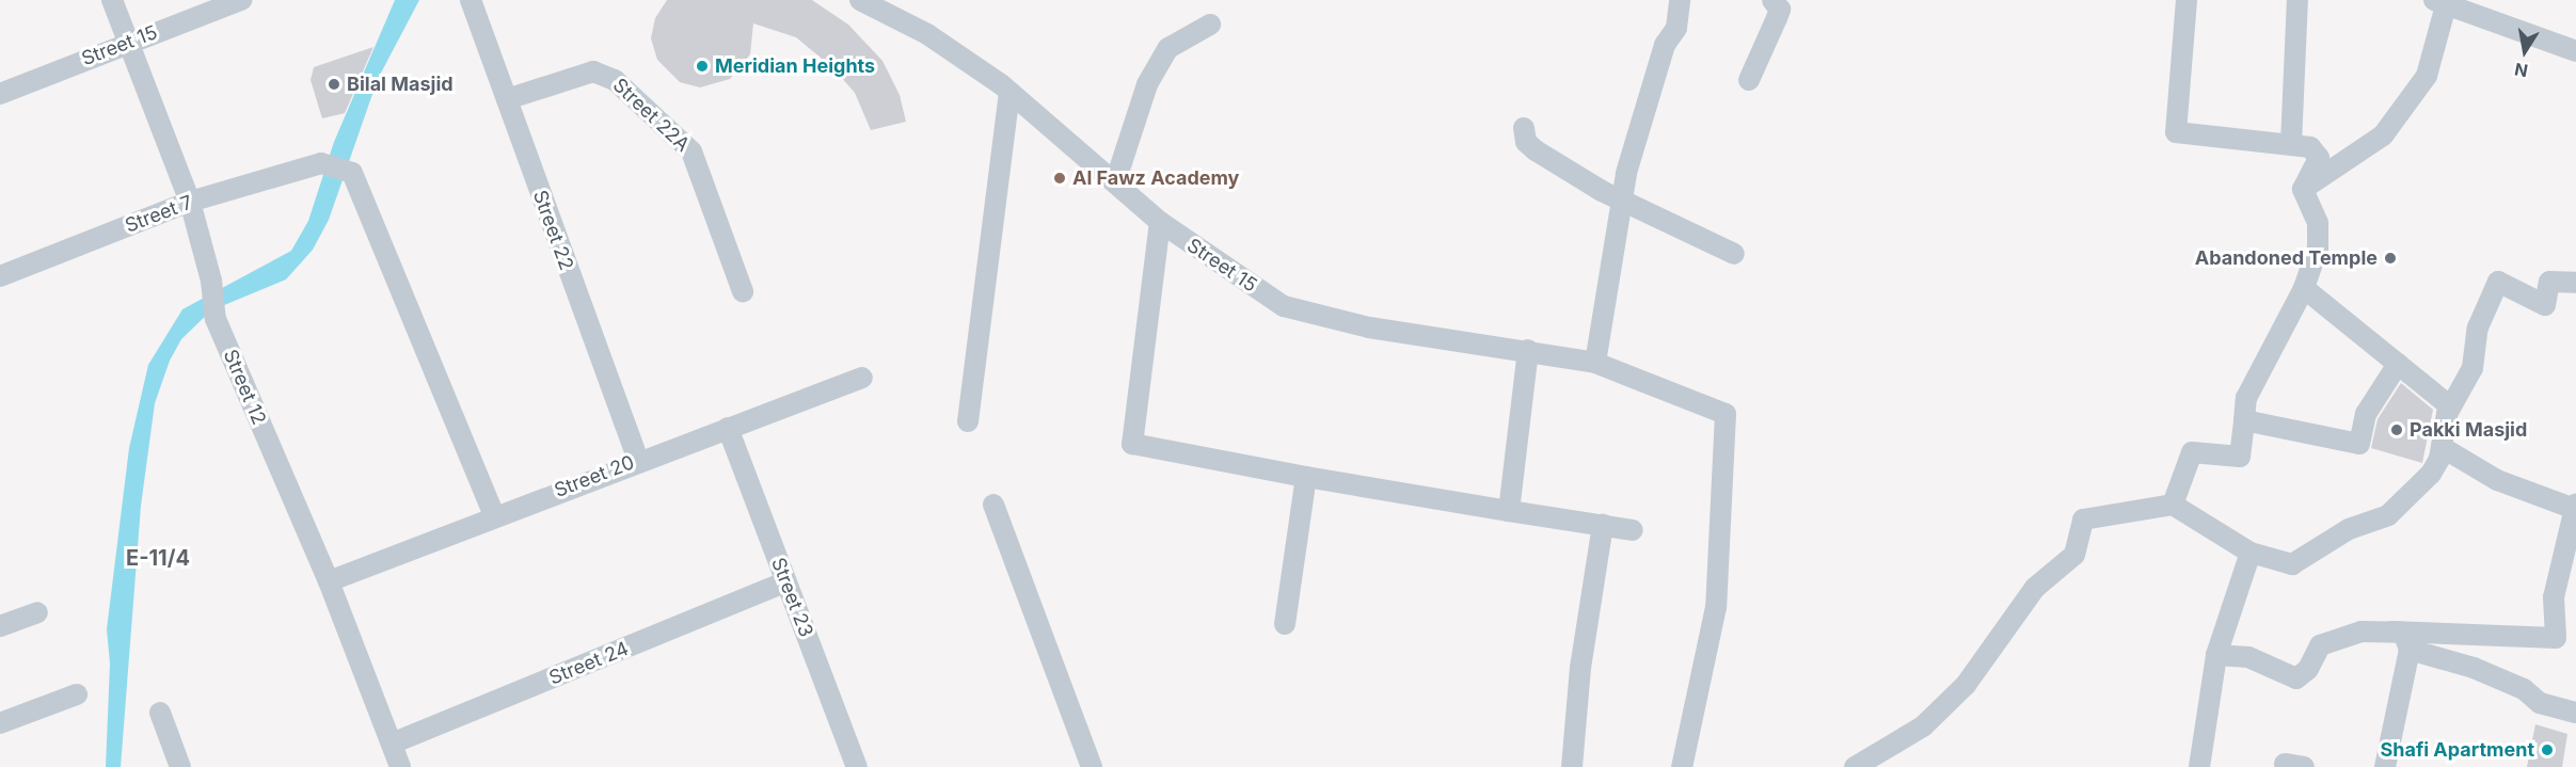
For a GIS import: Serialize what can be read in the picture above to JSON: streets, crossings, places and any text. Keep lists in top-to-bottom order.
{
  "streets": {
    "street": [
      "Street 15",
      "Street 22A",
      "Street 7",
      "Street 22",
      "Street 12",
      "Street 20",
      "Street 23",
      "Street 24"
    ]
  },
  "crossings": [
    ["Street 15", "Street 12"],
    ["Street 22A", "Street 22"],
    ["Street 7", "Street 12"],
    ["Street 7", "Street 20"],
    ["Street 22", "Street 20"],
    ["Street 12", "Street 20"],
    ["Street 12", "Street 24"],
    ["Street 20", "Street 23"],
    ["Street 23", "Street 24"]
  ],
  "districts": ["E-11/4"],
  "places": [
    "Meridian Heights",
    "Bilal Masjid",
    "Al Fawz Academy",
    "Abandoned Temple",
    "Pakki Masjid",
    "Shafi Apartment"
  ],
  "north": "bottom"
}
